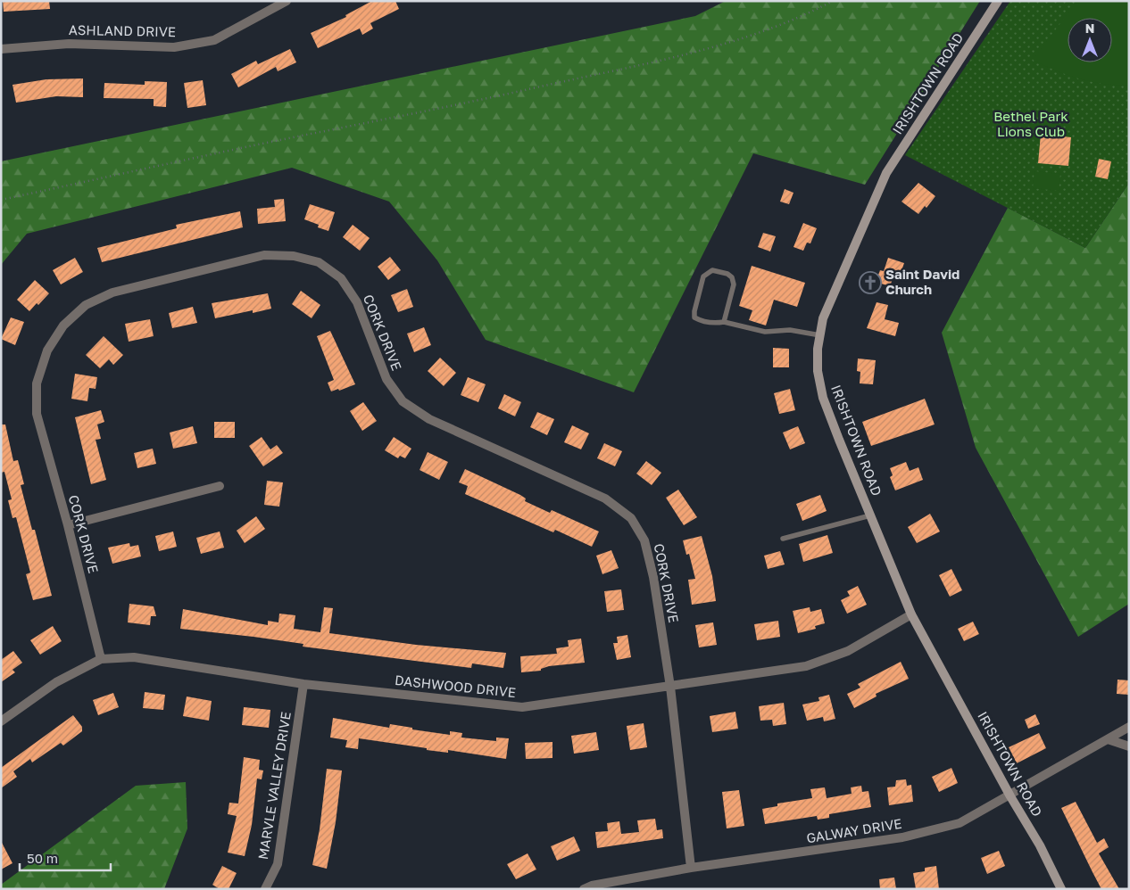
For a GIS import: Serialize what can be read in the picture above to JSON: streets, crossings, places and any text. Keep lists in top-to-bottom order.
{
  "streets": {
    "street": [
      "ASHLAND DRIVE",
      "IRISHTOWN ROAD",
      "CORK DRIVE",
      "DASHWOOD DRIVE",
      "MARVLE VALLEY DRIVE",
      "GALWAY DRIVE"
    ]
  },
  "crossings": [
    ["IRISHTOWN ROAD", "DASHWOOD DRIVE"],
    ["IRISHTOWN ROAD", "GALWAY DRIVE"],
    ["CORK DRIVE", "DASHWOOD DRIVE"],
    ["CORK DRIVE", "GALWAY DRIVE"],
    ["DASHWOOD DRIVE", "MARVLE VALLEY DRIVE"]
  ],
  "parks": ["Bethel Park Lions Club"],
  "places": {
    "church": ["Saint David Church"]
  },
  "scale_bar": "50 m",
  "north": "top"
}
